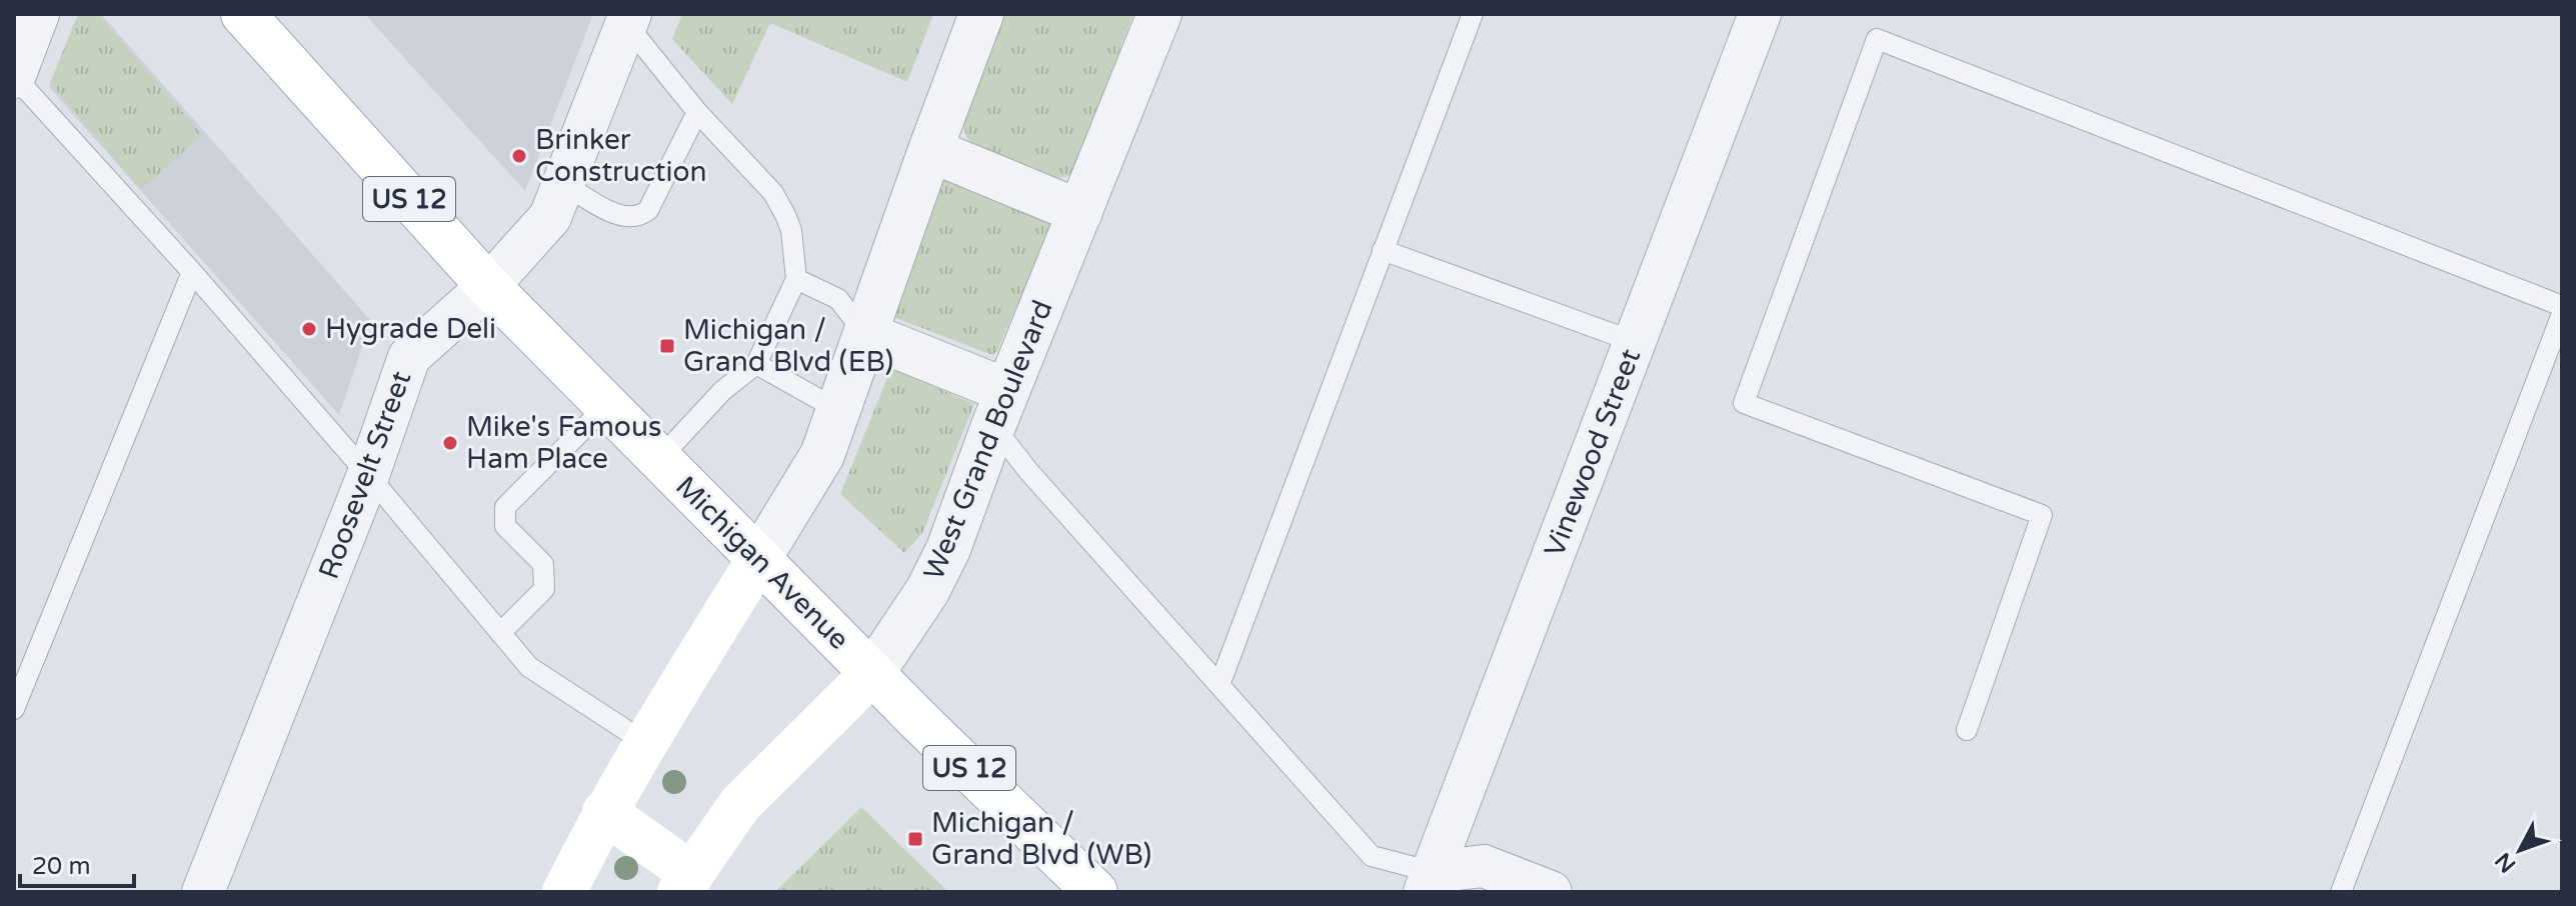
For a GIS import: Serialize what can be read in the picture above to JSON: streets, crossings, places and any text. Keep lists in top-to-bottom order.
{
  "streets": {
    "main road": ["US 12", "West Grand Boulevard", "Michigan Avenue"],
    "street": ["Vinewood Street", "Roosevelt Street"]
  },
  "crossings": [
    ["West Grand Boulevard", "Michigan Avenue"],
    ["Roosevelt Street", "Michigan Avenue"]
  ],
  "places": {
    "other": ["Brinker Construction", "Hygrade Deli", "Mike's Famous Ham Place"],
    "transit": ["Michigan / Grand Blvd (EB)", "Michigan / Grand Blvd (WB)"]
  },
  "scale_bar": "20 m",
  "north": "bottom left"
}
